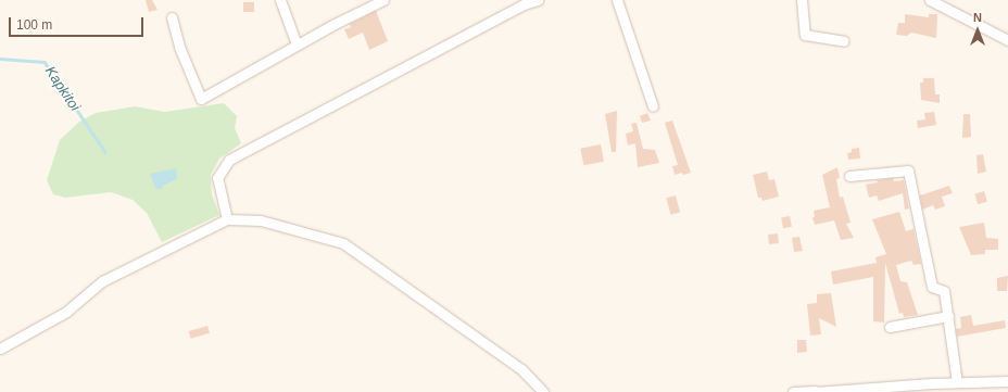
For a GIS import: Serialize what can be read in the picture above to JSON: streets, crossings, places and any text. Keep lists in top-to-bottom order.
{
  "water": ["Kapkitoi"],
  "scale_bar": "100 m",
  "north": "top"
}
